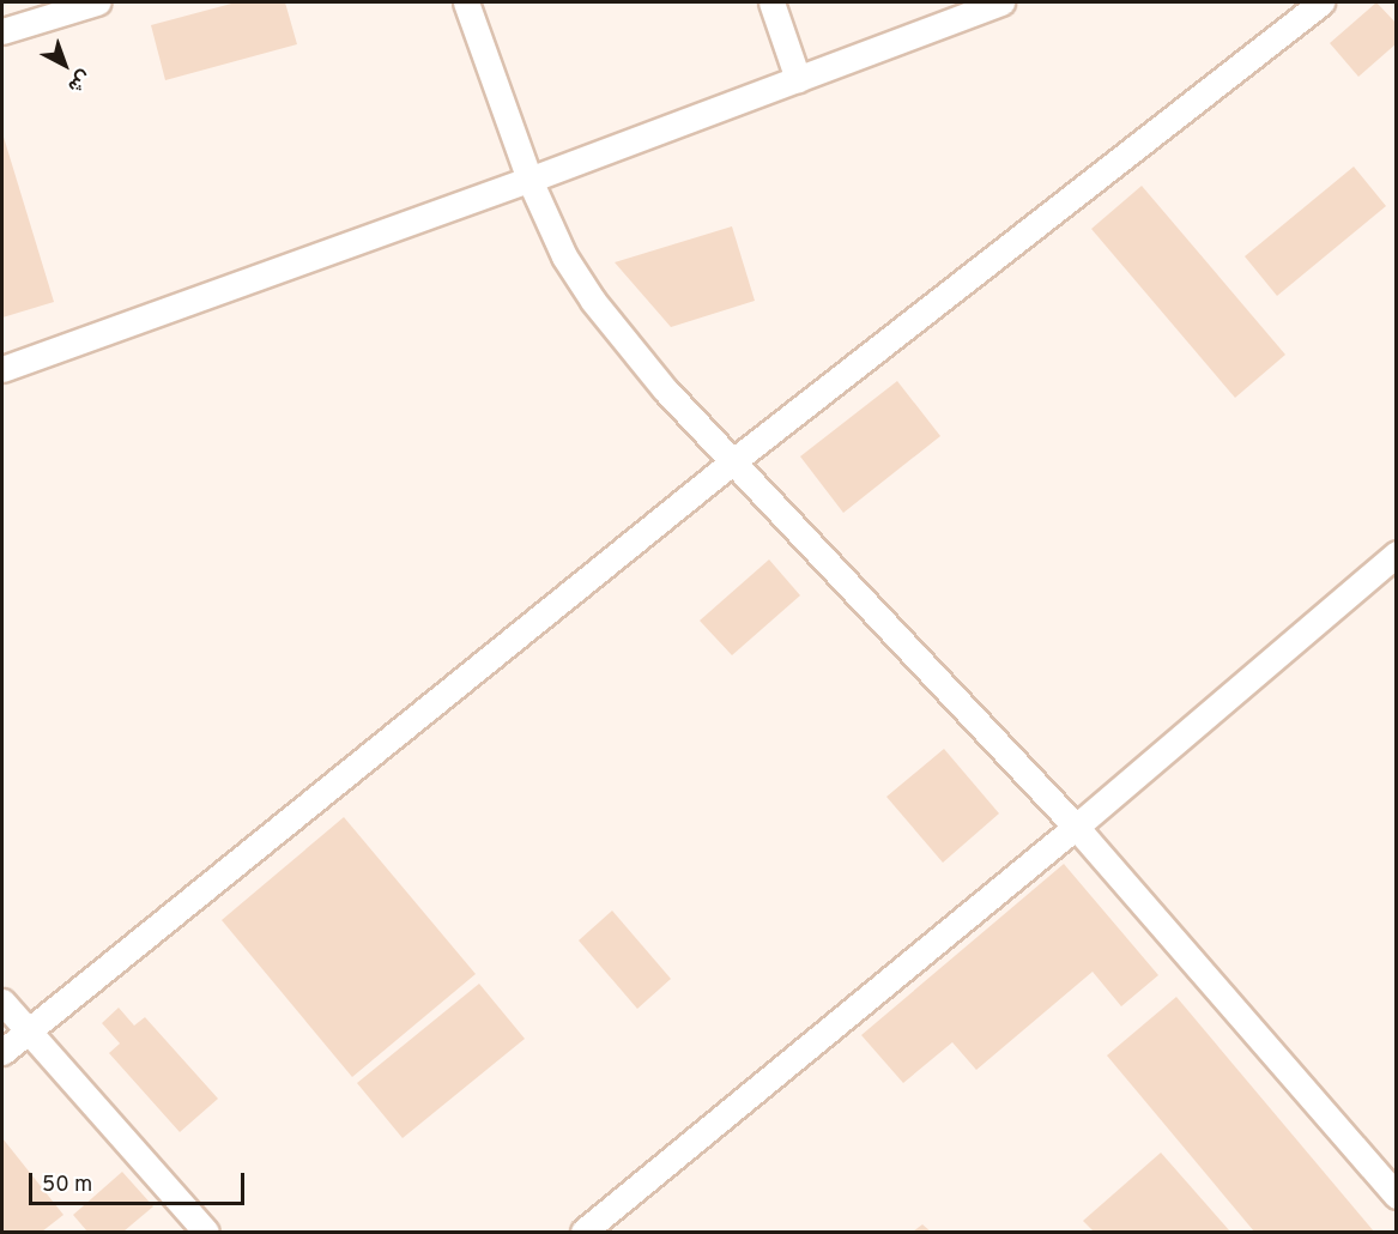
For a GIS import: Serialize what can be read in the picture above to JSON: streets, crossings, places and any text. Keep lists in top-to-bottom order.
{
  "scale_bar": "50 m",
  "north": "bottom right"
}
